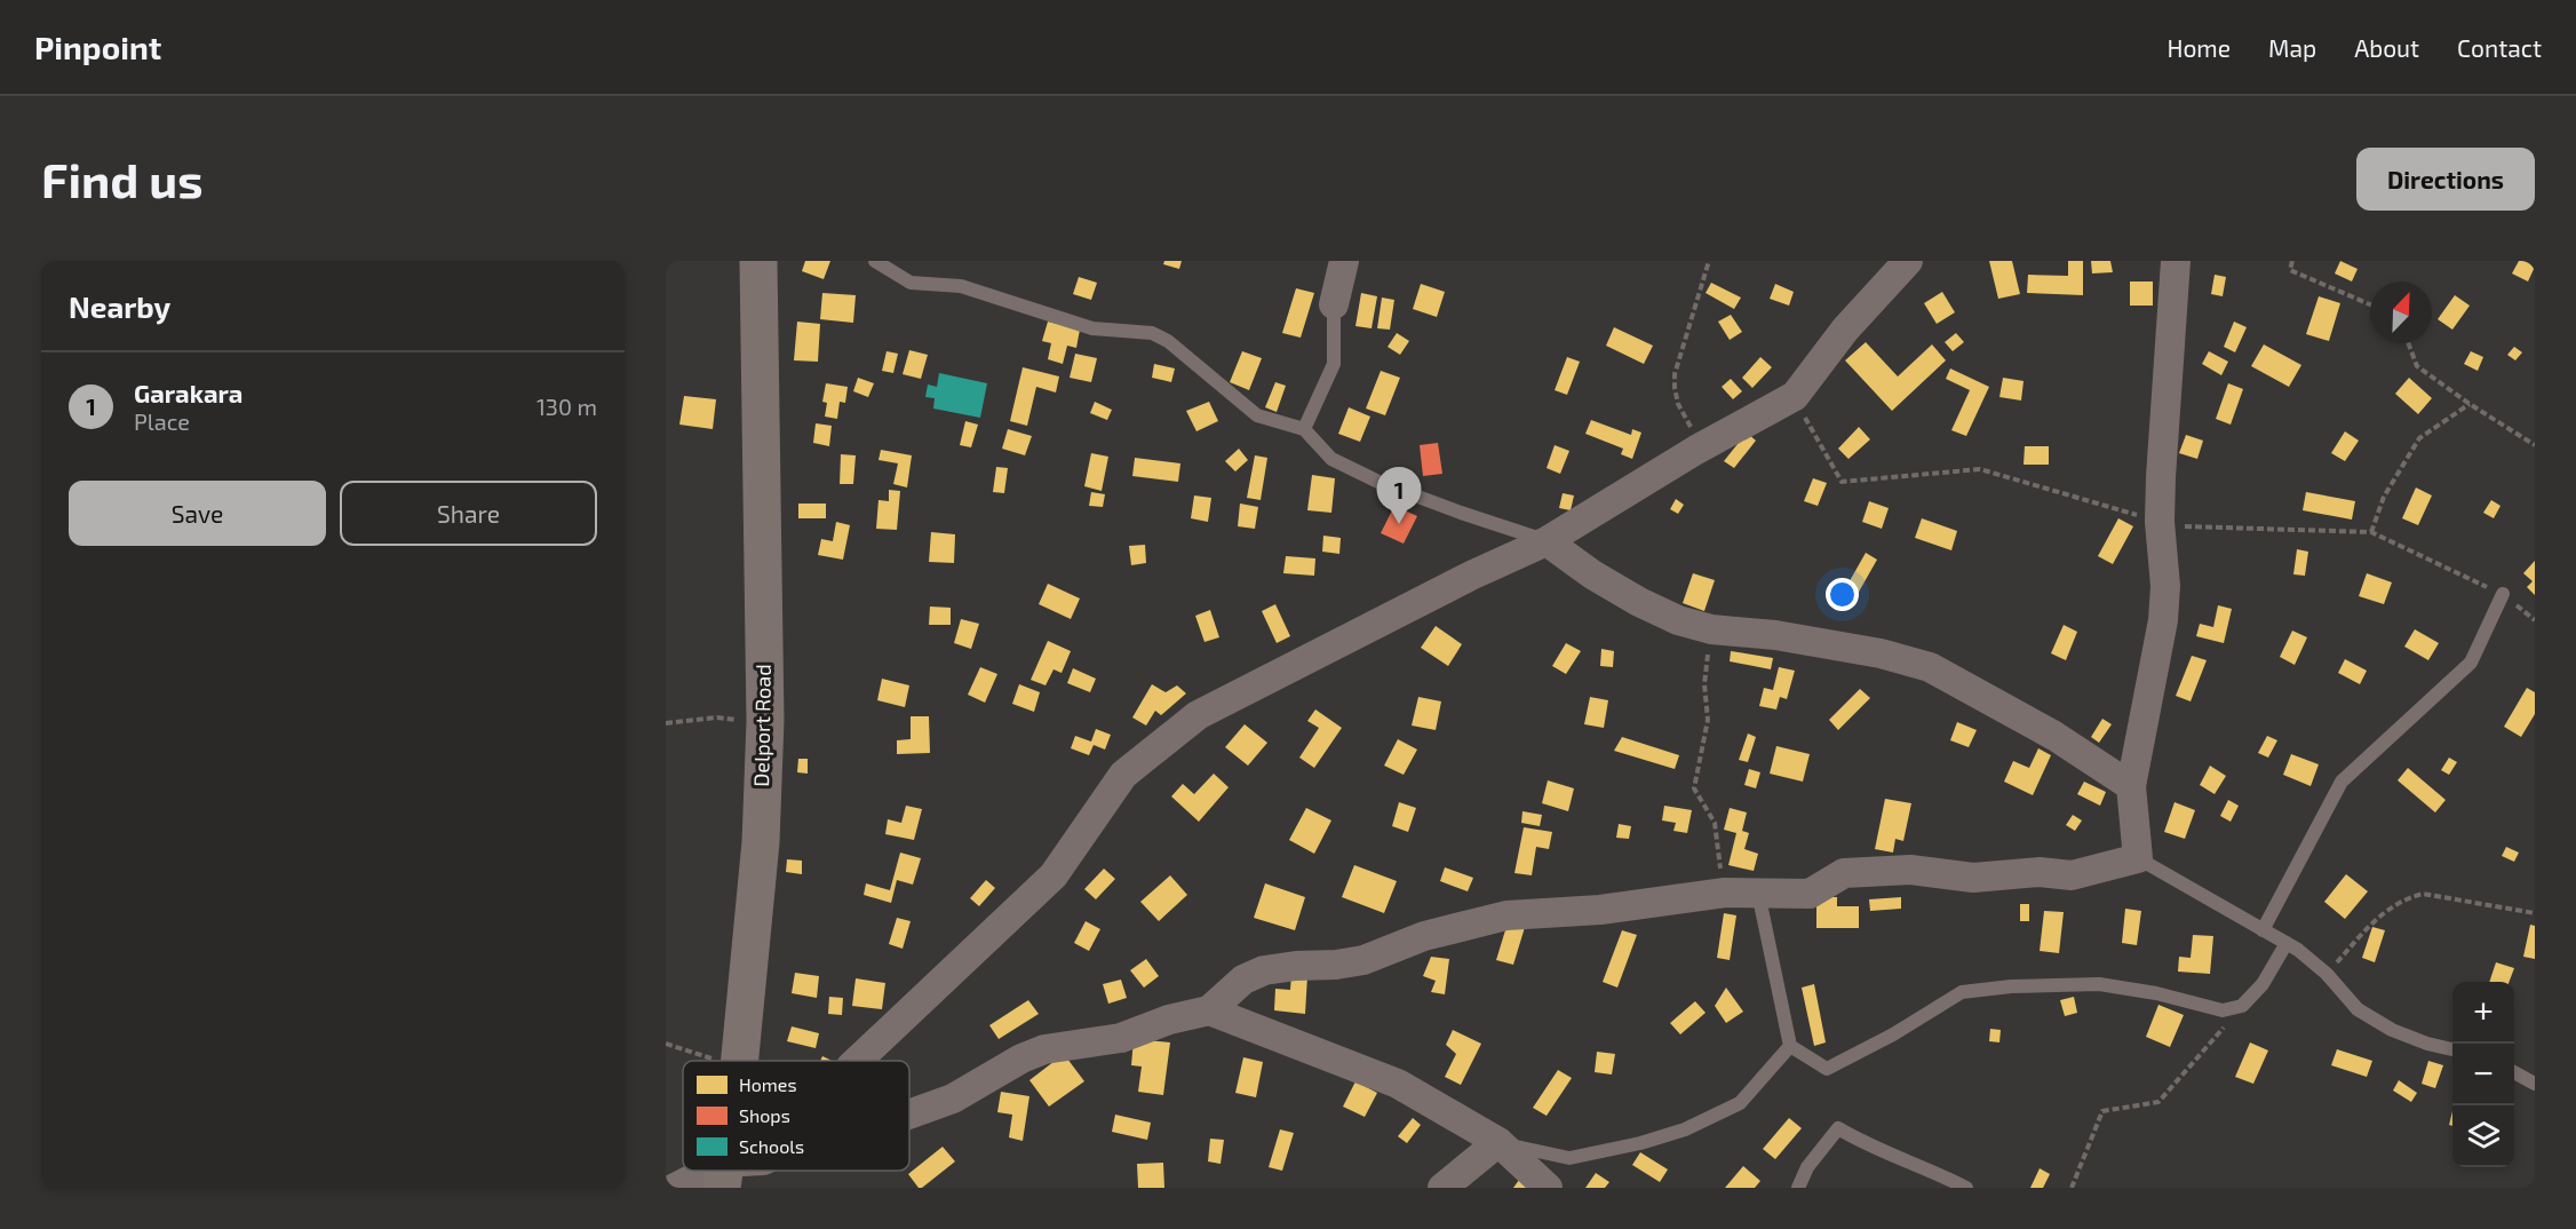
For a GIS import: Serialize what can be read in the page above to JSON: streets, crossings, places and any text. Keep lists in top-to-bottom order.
{
  "streets": {
    "street": ["Delport Road"]
  },
  "legend": ["Homes", "Shops", "Schools"],
  "north": "top right",
  "page": {
    "header": "Pinpoint",
    "nav": [
      "Home",
      "Map",
      "About",
      "Contact"
    ],
    "buttons": [
      "Directions",
      ["Save", "Share"]
    ],
    "title": "Find us",
    "heading": "Nearby",
    "list": [
      {
        "mark": "1",
        "name": "Garakara",
        "note": "Place",
        "value": "130 m"
      }
    ],
    "pins": "1",
    "map_buttons": ["+", "−"]
  }
}
